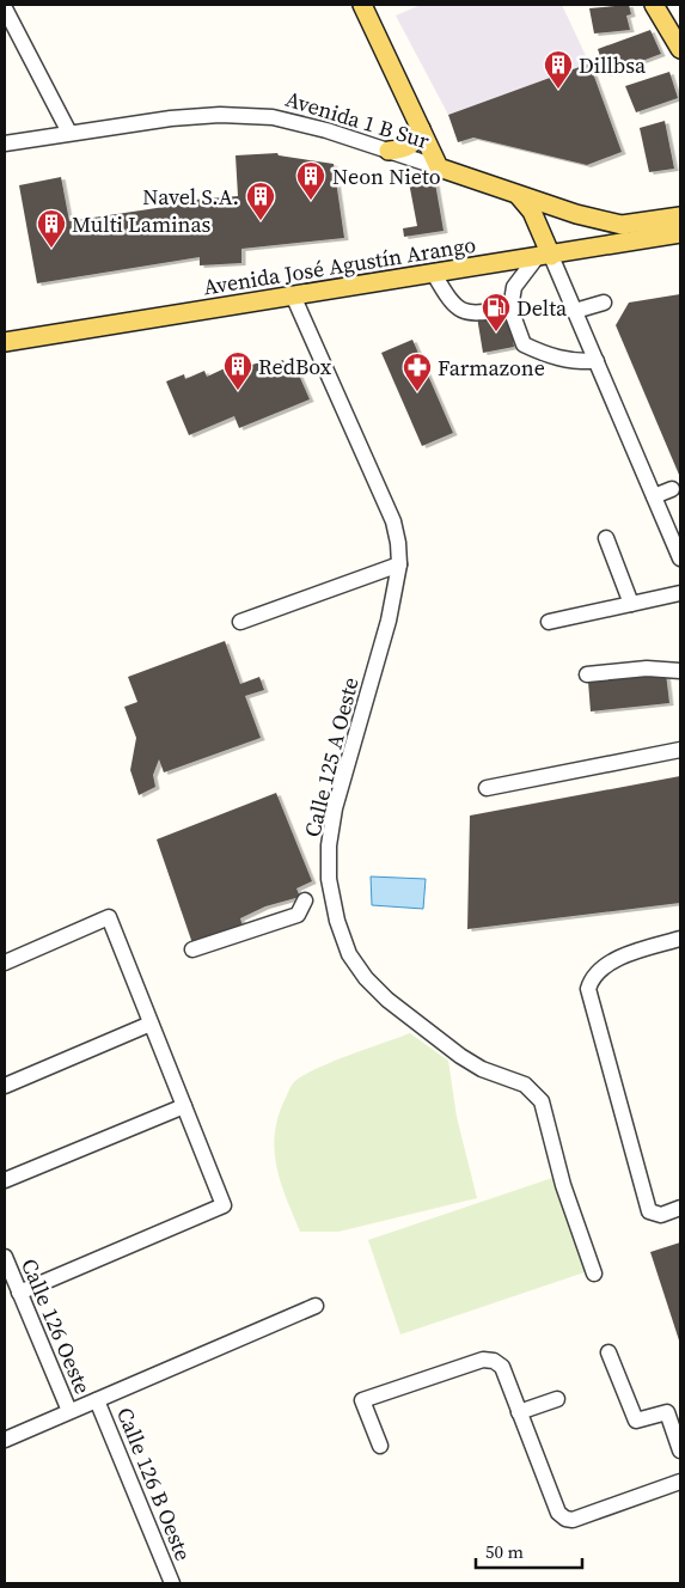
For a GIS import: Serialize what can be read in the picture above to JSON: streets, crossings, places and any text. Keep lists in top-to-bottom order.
{
  "streets": {
    "main road": ["Avenida 1 B Sur", "Avenida José Agustín Arango"],
    "street": ["Calle 125 A Oeste", "Calle 126 Oeste", "Calle 126 B Oeste"]
  },
  "crossings": [
    ["Avenida José Agustín Arango", "Calle 125 A Oeste"]
  ],
  "places": {
    "building": [
      "Dillbsa",
      "Neon Nieto",
      "Navel S.A.",
      "Multi Laminas",
      "RedBox"
    ],
    "fuel station": ["Delta"],
    "pharmacy": ["Farmazone"]
  },
  "scale_bar": "50 m"
}
